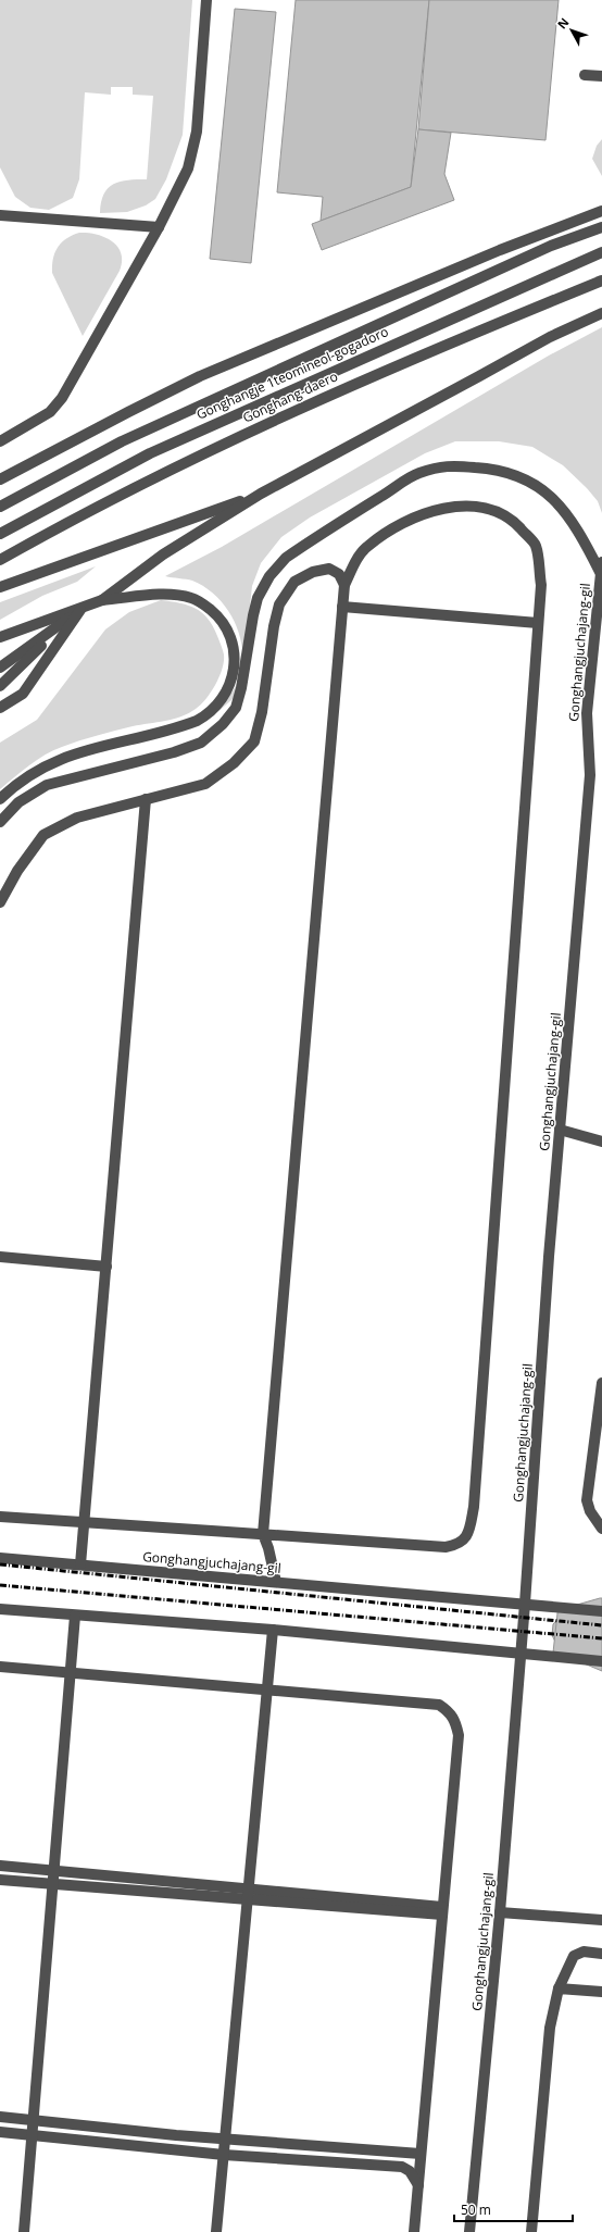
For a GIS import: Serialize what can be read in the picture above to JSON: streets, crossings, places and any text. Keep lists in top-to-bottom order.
{
  "streets": {
    "street": ["Gonghangje 1teomineol-gogadoro", "Gonghang-daero", "Gonghangjuchajang-gil"]
  },
  "scale_bar": "50 m",
  "north": "top left"
}
